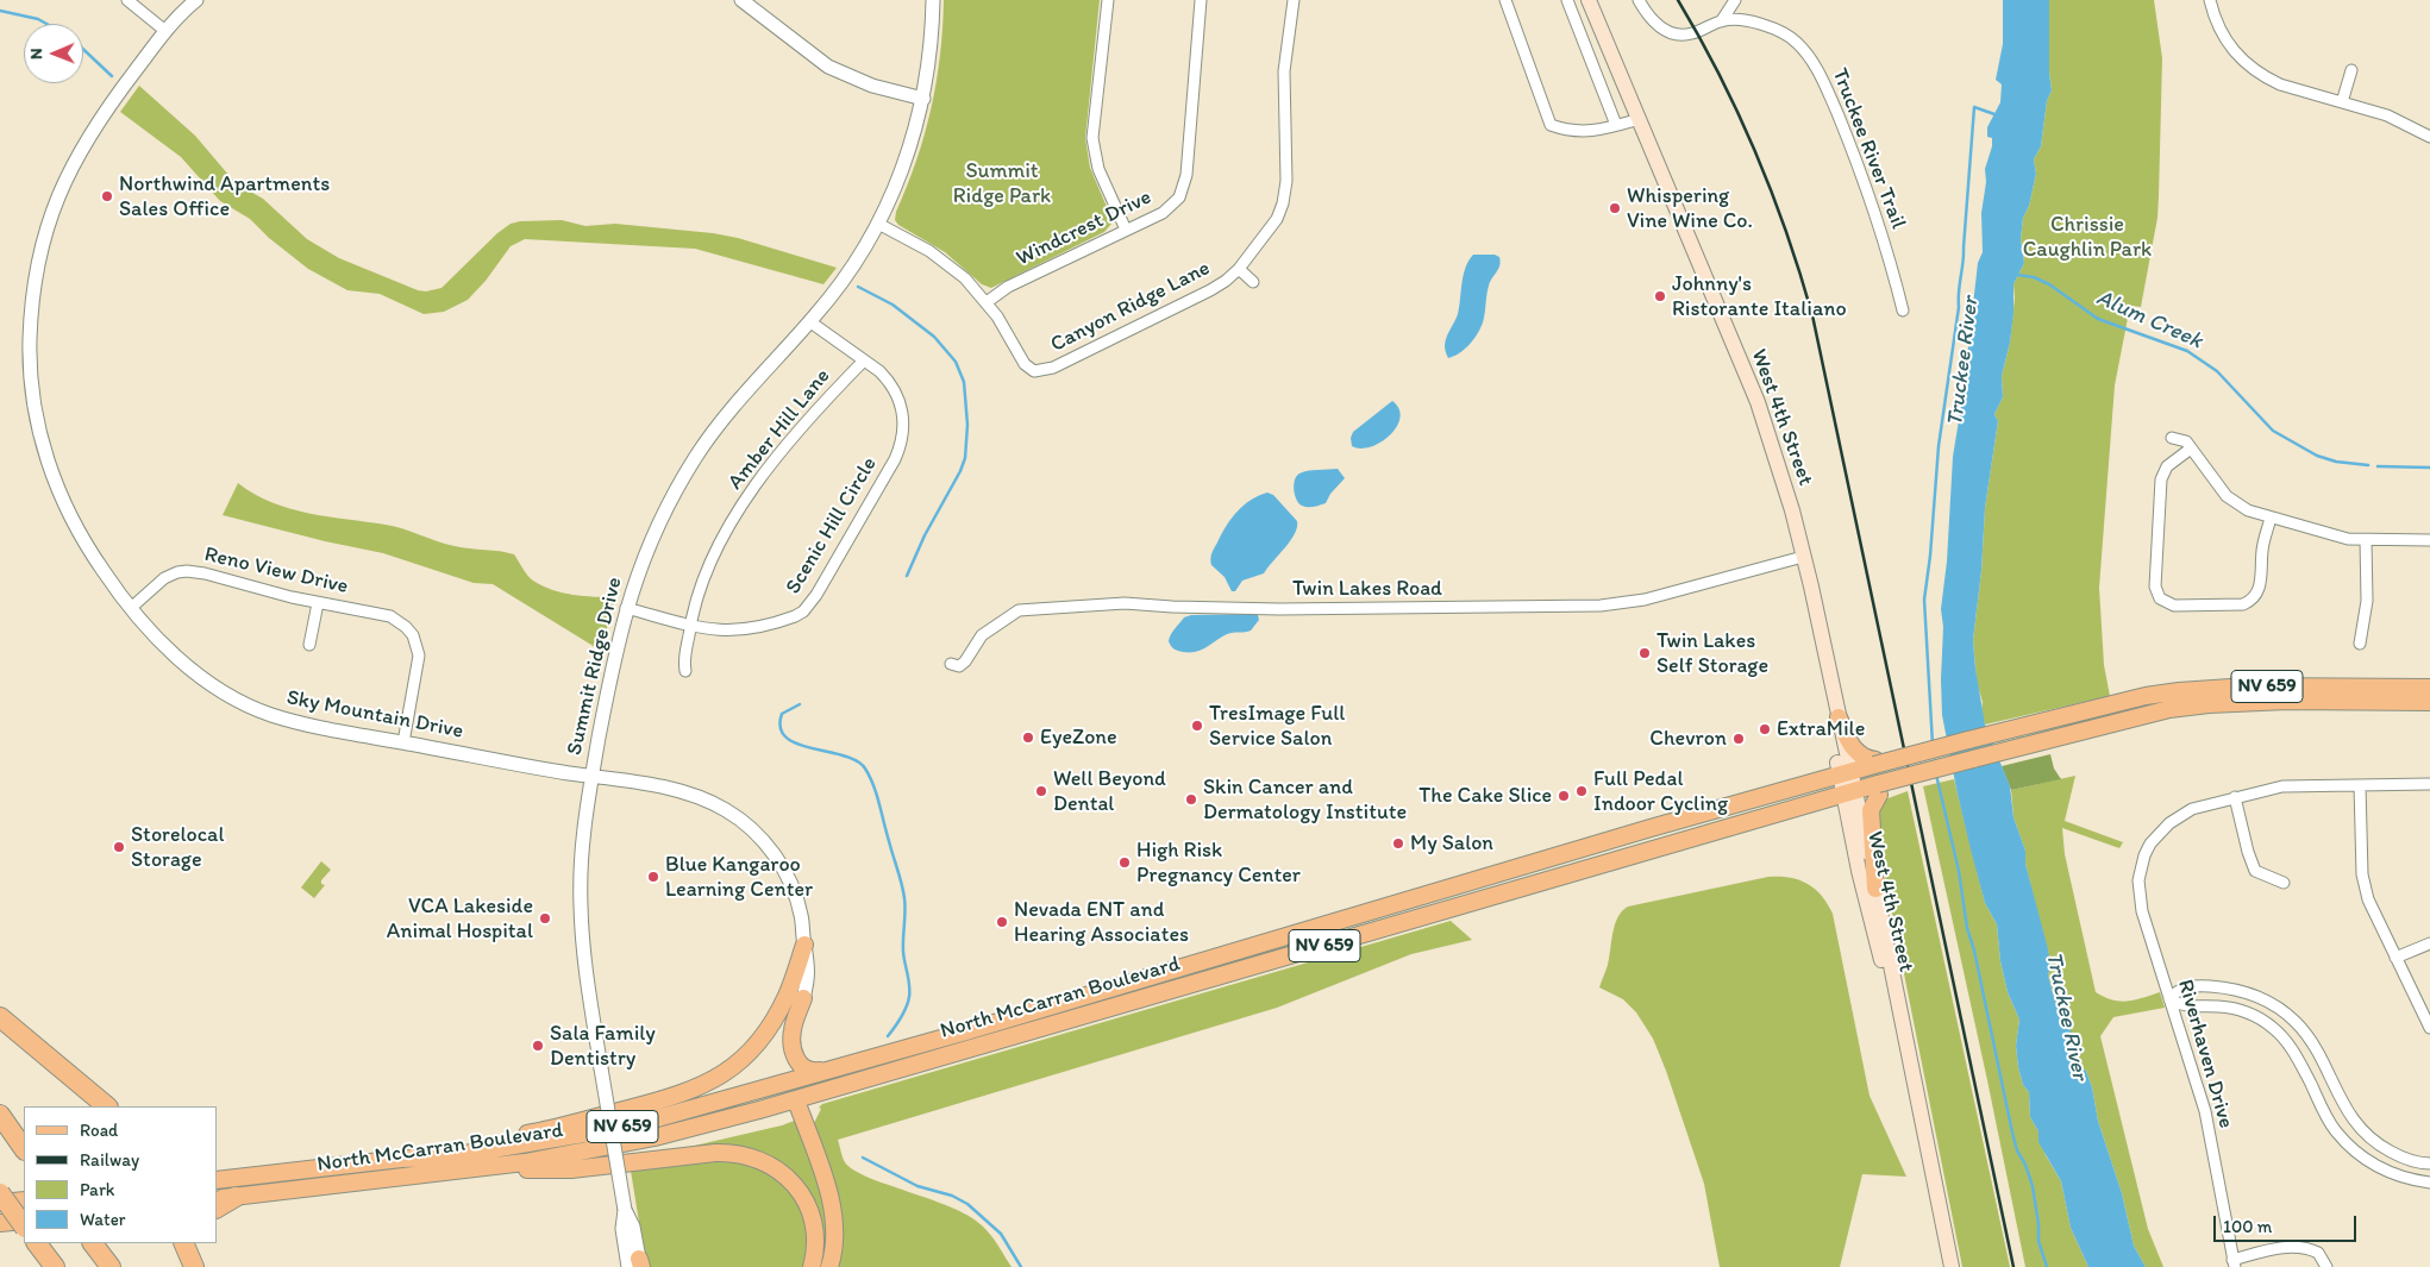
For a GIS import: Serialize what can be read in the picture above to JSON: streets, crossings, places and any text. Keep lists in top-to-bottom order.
{
  "streets": {
    "main road": ["West 4th Street", "NV 659", "North McCarran Boulevard"],
    "street": [
      "Truckee River Trail",
      "Windcrest Drive",
      "Canyon Ridge Lane",
      "Amber Hill Lane",
      "Scenic Hill Circle",
      "Reno View Drive",
      "Twin Lakes Road",
      "Summit Ridge Drive",
      "Sky Mountain Drive",
      "Riverhaven Drive"
    ]
  },
  "crossings": [
    ["Windcrest Drive", "Canyon Ridge Lane"],
    ["West 4th Street", "Twin Lakes Road"],
    ["West 4th Street", "North McCarran Boulevard"],
    ["Amber Hill Lane", "Scenic Hill Circle"],
    ["Scenic Hill Circle", "Summit Ridge Drive"],
    ["Reno View Drive", "Sky Mountain Drive"],
    ["Summit Ridge Drive", "Sky Mountain Drive"]
  ],
  "water": ["Alum Creek", "Truckee River"],
  "parks": ["Summit Ridge Park", "Chrissie Caughlin Park"],
  "places": [
    "Northwind Apartments Sales Office",
    "Whispering Vine Wine Co.",
    "Johnny's Ristorante Italiano",
    "Twin Lakes Self Storage",
    "TresImage Full Service Salon",
    "ExtraMile",
    "EyeZone",
    "Chevron",
    "Well Beyond Dental",
    "Full Pedal Indoor Cycling",
    "The Cake Slice",
    "Skin Cancer and Dermatology Institute",
    "My Salon",
    "Storelocal Storage",
    "High Risk Pregnancy Center",
    "Blue Kangaroo Learning Center",
    "VCA Lakeside Animal Hospital",
    "Nevada ENT and Hearing Associates",
    "Sala Family Dentistry"
  ],
  "legend": [
    "Road",
    "Railway",
    "Park",
    "Water"
  ],
  "scale_bar": "100 m",
  "north": "left"
}
